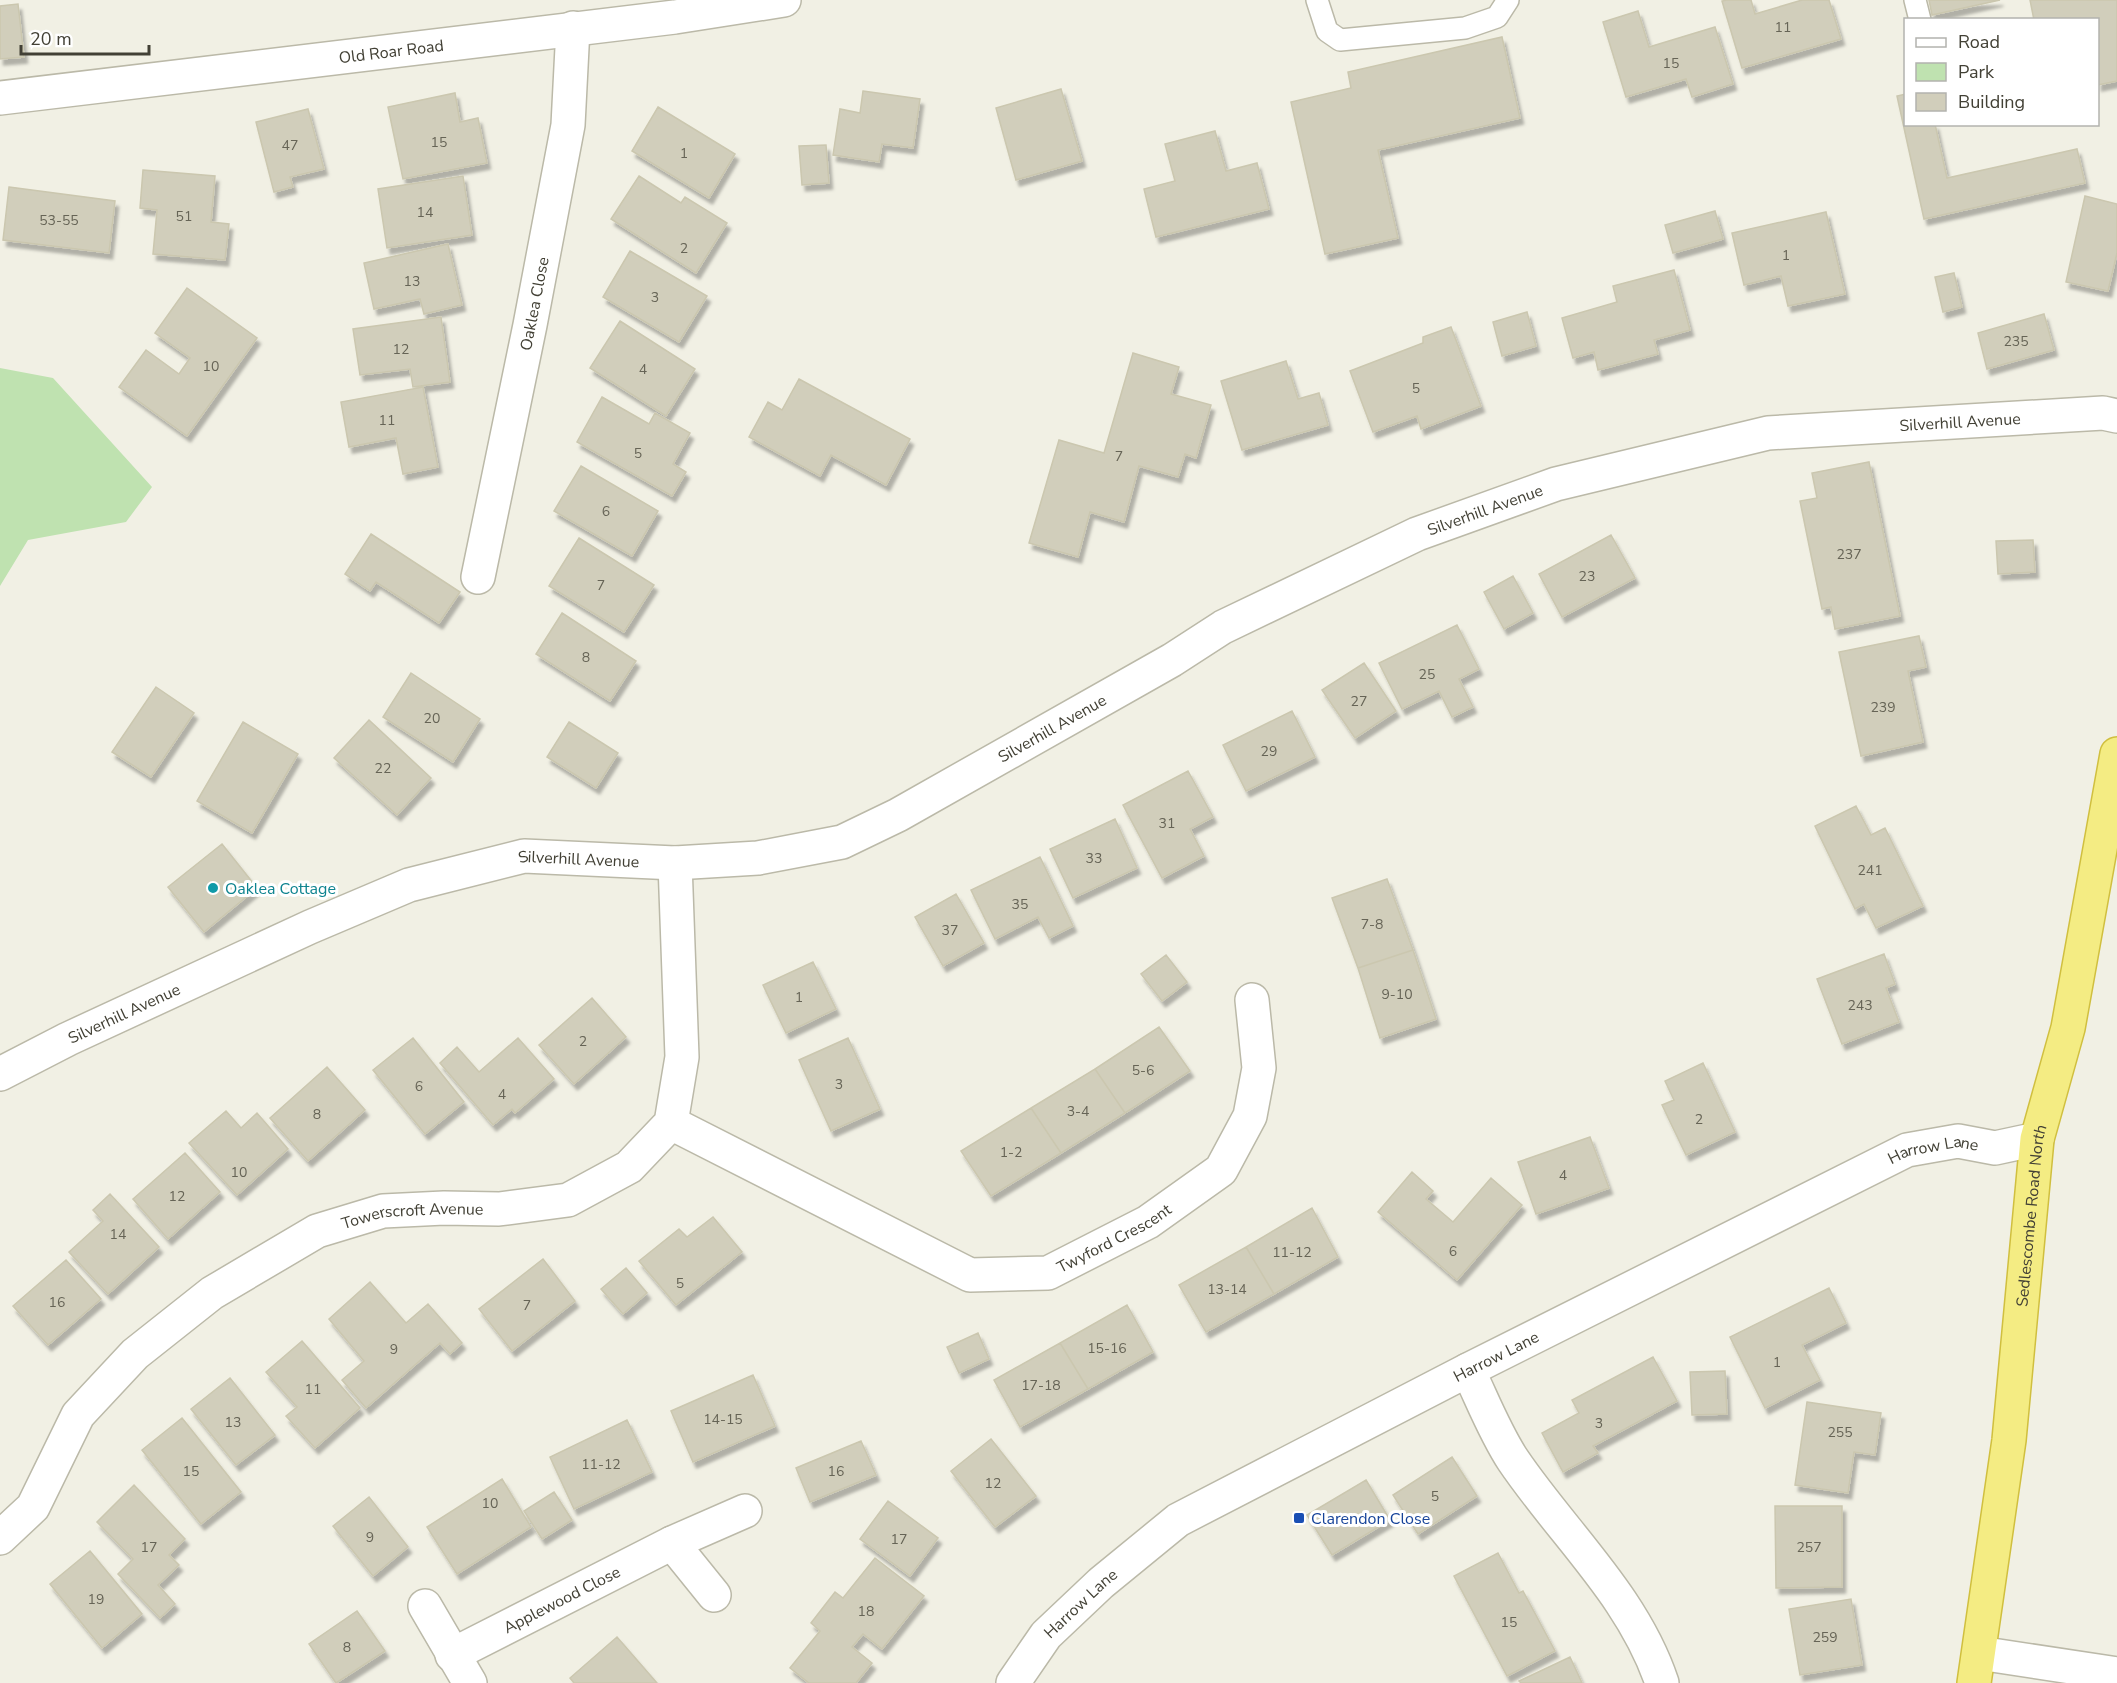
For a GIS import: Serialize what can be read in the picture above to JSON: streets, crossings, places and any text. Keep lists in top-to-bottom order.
{
  "streets": {
    "highway": ["Sedlescombe Road North"],
    "street": [
      "Old Roar Road",
      "Oaklea Close",
      "Silverhill Avenue",
      "Harrow Lane",
      "Towerscroft Avenue",
      "Twyford Crescent",
      "Applewood Close"
    ]
  },
  "crossings": [
    ["Old Roar Road", "Oaklea Close"],
    ["Harrow Lane", "Sedlescombe Road North"],
    ["Towerscroft Avenue", "Twyford Crescent"]
  ],
  "places": {
    "other": ["Oaklea Cottage"],
    "transit": ["Clarendon Close"]
  },
  "house_numbers": [
    "11",
    "15",
    "15",
    "47",
    "1",
    "14",
    "51",
    "53-55",
    "2",
    "1",
    "13",
    "3",
    "235",
    "12",
    "10",
    "4",
    "5",
    "11",
    "5",
    "7",
    "6",
    "237",
    "23",
    "7",
    "8",
    "25",
    "27",
    "239",
    "20",
    "29",
    "22",
    "31",
    "33",
    "241",
    "35",
    "7-8",
    "37",
    "9-10",
    "1",
    "243",
    "2",
    "5-6",
    "3",
    "6",
    "4",
    "3-4",
    "8",
    "2",
    "1-2",
    "10",
    "4",
    "12",
    "14",
    "6",
    "11-12",
    "5",
    "13-14",
    "16",
    "7",
    "15-16",
    "9",
    "1",
    "17-18",
    "11",
    "14-15",
    "13",
    "3",
    "255",
    "11-12",
    "15",
    "16",
    "12",
    "5",
    "10",
    "9",
    "17",
    "17",
    "257",
    "19",
    "18",
    "15",
    "259",
    "8"
  ],
  "legend": ["Road", "Park", "Building"],
  "scale_bar": "20 m"
}
